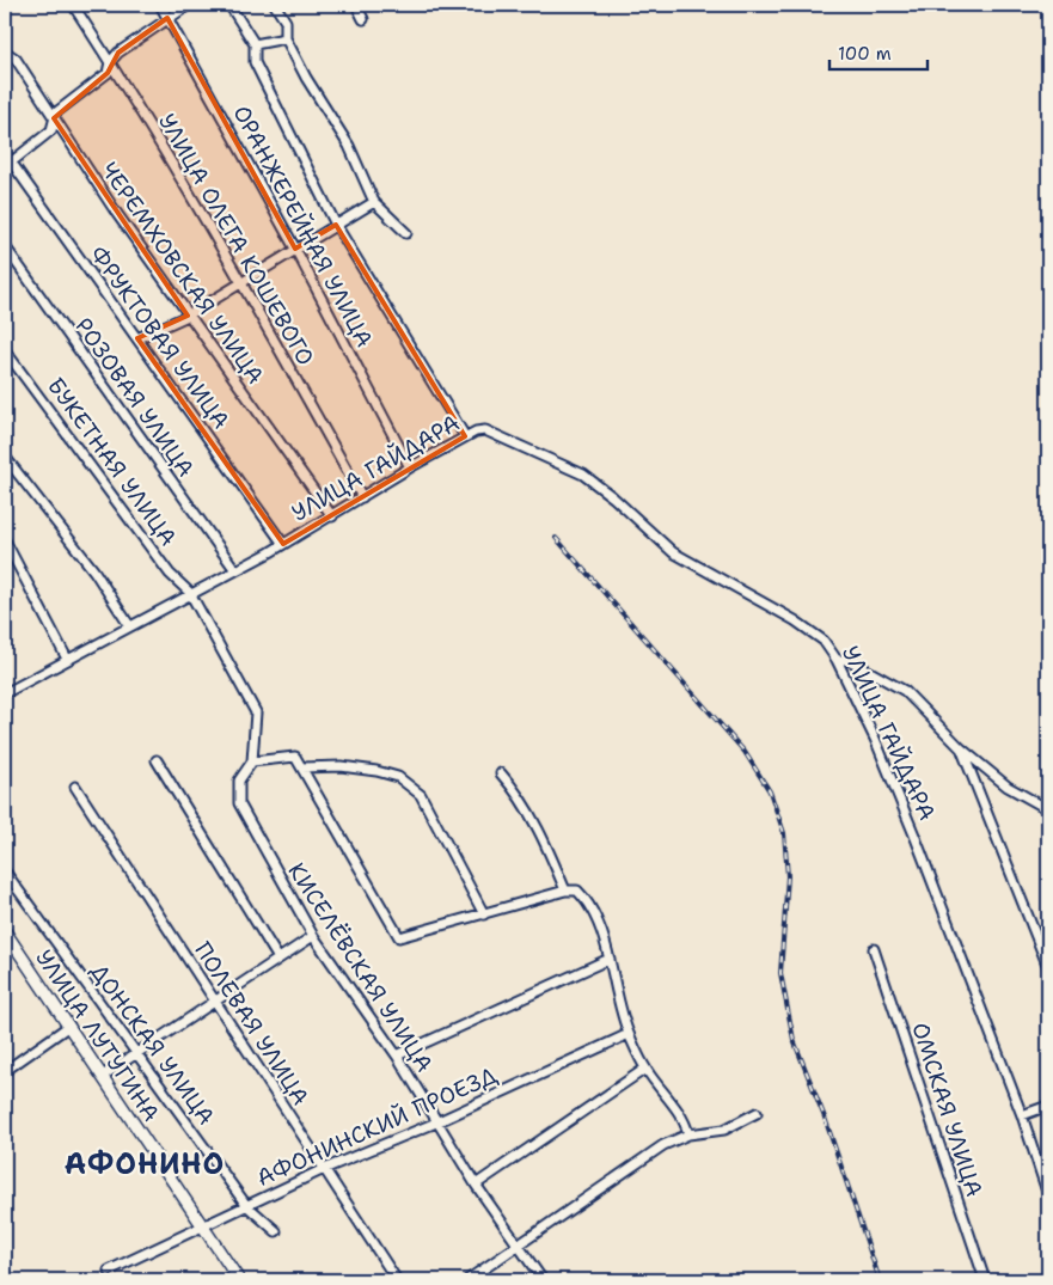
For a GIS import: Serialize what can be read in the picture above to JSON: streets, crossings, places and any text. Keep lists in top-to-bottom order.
{
  "streets": {
    "main road": ["УЛИЦА ЛУТУГИНА"],
    "street": [
      "ОРАНЖЕРЕЙНАЯ УЛИЦА",
      "УЛИЦА ОЛЕГА КОШЕВОГО",
      "ЧЕРЕМХОВСКАЯ УЛИЦА",
      "ФРУКТОВАЯ УЛИЦА",
      "РОЗОВАЯ УЛИЦА",
      "БУКЕТНАЯ УЛИЦА",
      "УЛИЦА ГАЙДАРА",
      "КИСЕЛЁВСКАЯ УЛИЦА",
      "ПОЛЕВАЯ УЛИЦА",
      "ДОНСКАЯ УЛИЦА",
      "ОМСКАЯ УЛИЦА",
      "АФОНИНСКИЙ ПРОЕЗД"
    ]
  },
  "crossings": [
    ["ОРАНЖЕРЕЙНАЯ УЛИЦА", "УЛИЦА ГАЙДАРА"],
    ["УЛИЦА ОЛЕГА КОШЕВОГО", "УЛИЦА ГАЙДАРА"],
    ["ЧЕРЕМХОВСКАЯ УЛИЦА", "УЛИЦА ГАЙДАРА"],
    ["ФРУКТОВАЯ УЛИЦА", "УЛИЦА ГАЙДАРА"],
    ["РОЗОВАЯ УЛИЦА", "УЛИЦА ГАЙДАРА"],
    ["БУКЕТНАЯ УЛИЦА", "УЛИЦА ГАЙДАРА"],
    ["БУКЕТНАЯ УЛИЦА", "КИСЕЛЁВСКАЯ УЛИЦА"],
    ["УЛИЦА ГАЙДАРА", "КИСЕЛЁВСКАЯ УЛИЦА"],
    ["КИСЕЛЁВСКАЯ УЛИЦА", "АФОНИНСКИЙ ПРОЕЗД"],
    ["ПОЛЕВАЯ УЛИЦА", "АФОНИНСКИЙ ПРОЕЗД"],
    ["УЛИЦА ЛУТУГИНА", "АФОНИНСКИЙ ПРОЕЗД"],
    ["ДОНСКАЯ УЛИЦА", "АФОНИНСКИЙ ПРОЕЗД"]
  ],
  "districts": ["АФОНИНО"],
  "scale_bar": "100 m"
}
